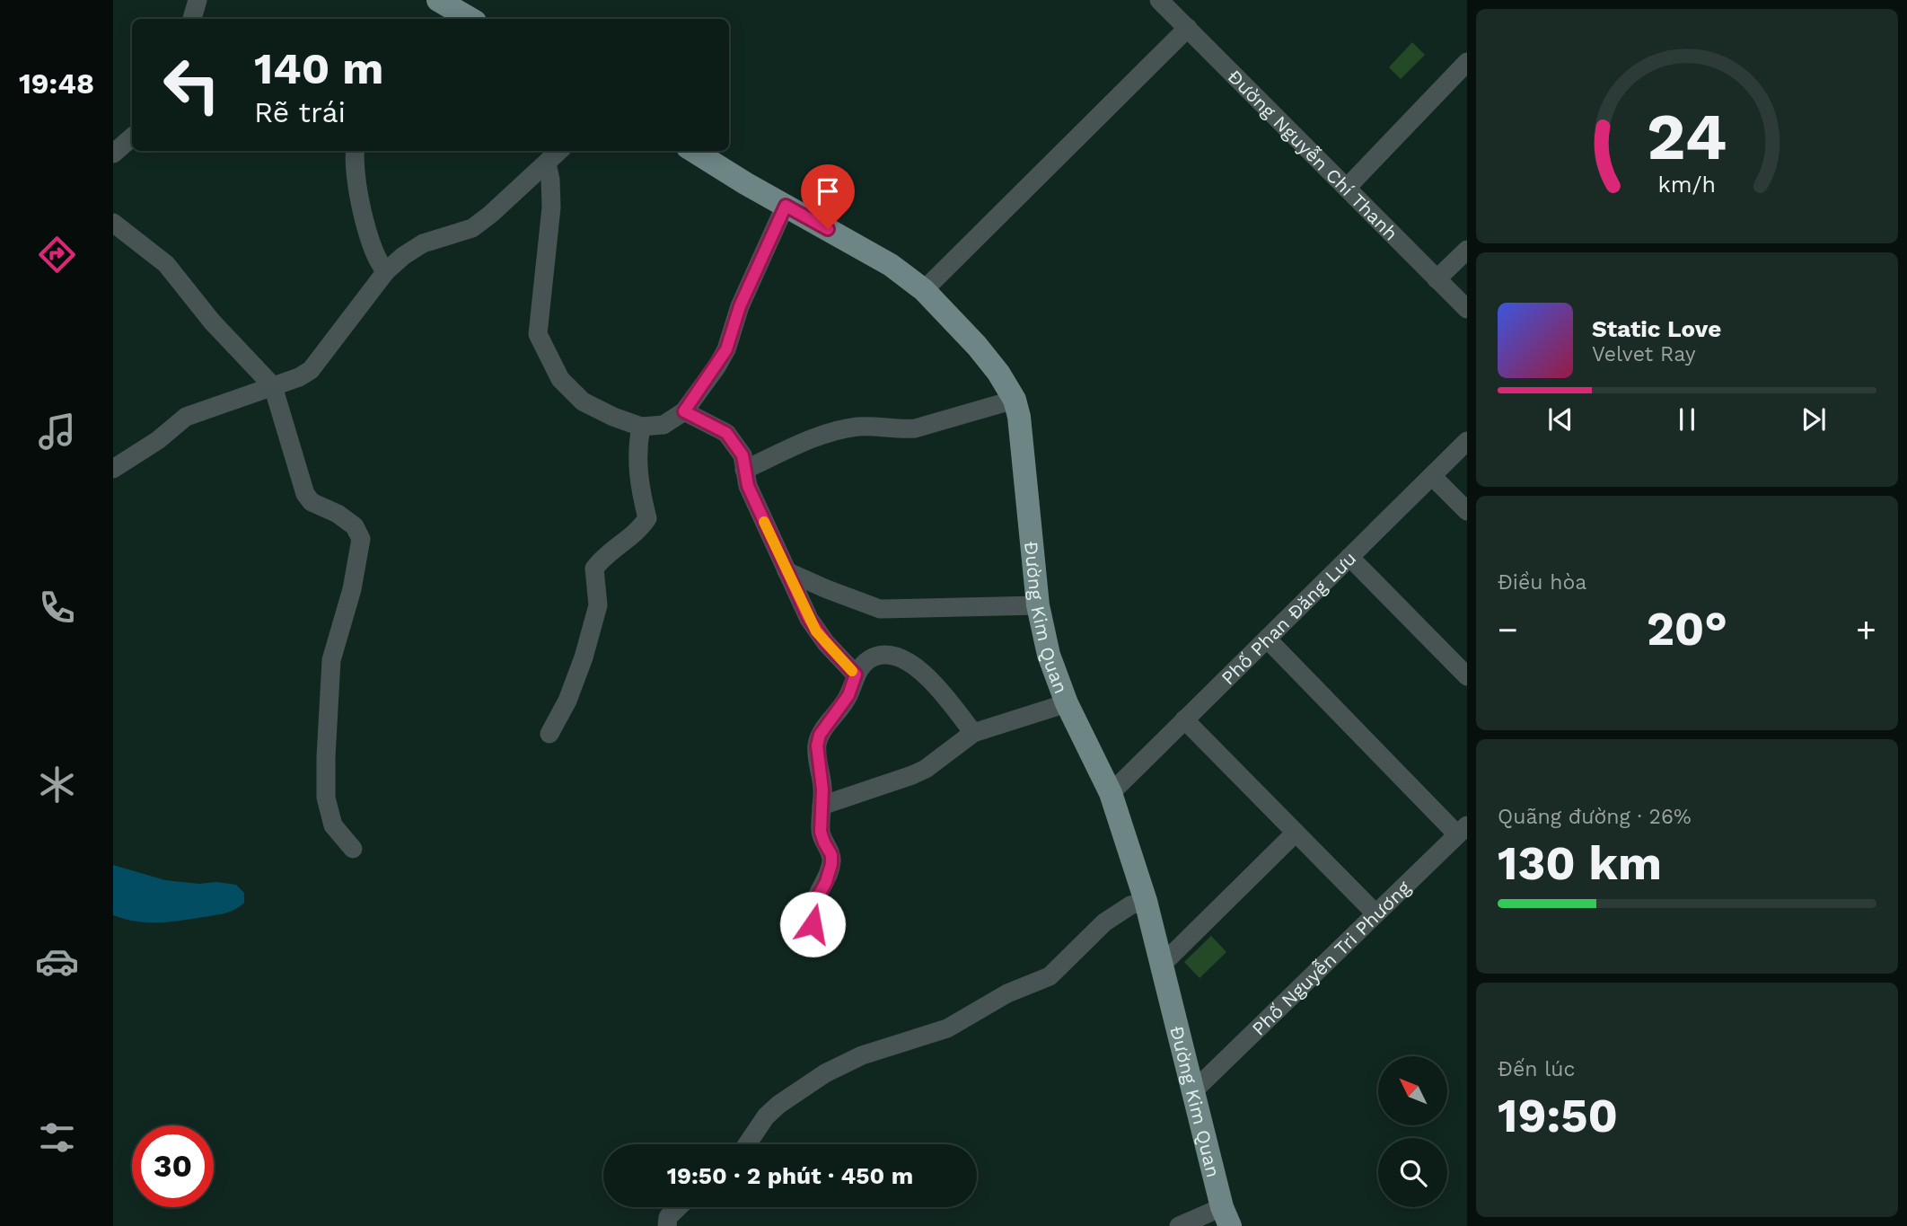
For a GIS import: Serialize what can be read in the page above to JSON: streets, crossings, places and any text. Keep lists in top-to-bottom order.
{
  "streets": {
    "main road": ["Đường Kim Quan"],
    "street": ["Đường Nguyễn Chí Thanh", "Phố Phan Đăng Lưu", "Phố Nguyễn Tri Phương"]
  },
  "crossings": [
    ["Đường Kim Quan", "Phố Phan Đăng Lưu"],
    ["Đường Kim Quan", "Phố Nguyễn Tri Phương"]
  ],
  "north": "top left",
  "page": {
    "tabs": "19:48",
    "turn": ["140 m", "Rẽ trái"],
    "song": ["Static Love", "Velvet Ray"],
    "tile": [
      "Điều hòa",
      ["Quãng đường · 26%", "130 km"],
      ["Đến lúc", "19:50"]
    ],
    "heat": ["−", "20°", "+"],
    "limit": "30",
    "trip": "19:50 · 2 phút · 450 m",
    "gauge": ["24", "km/h"]
  }
}
